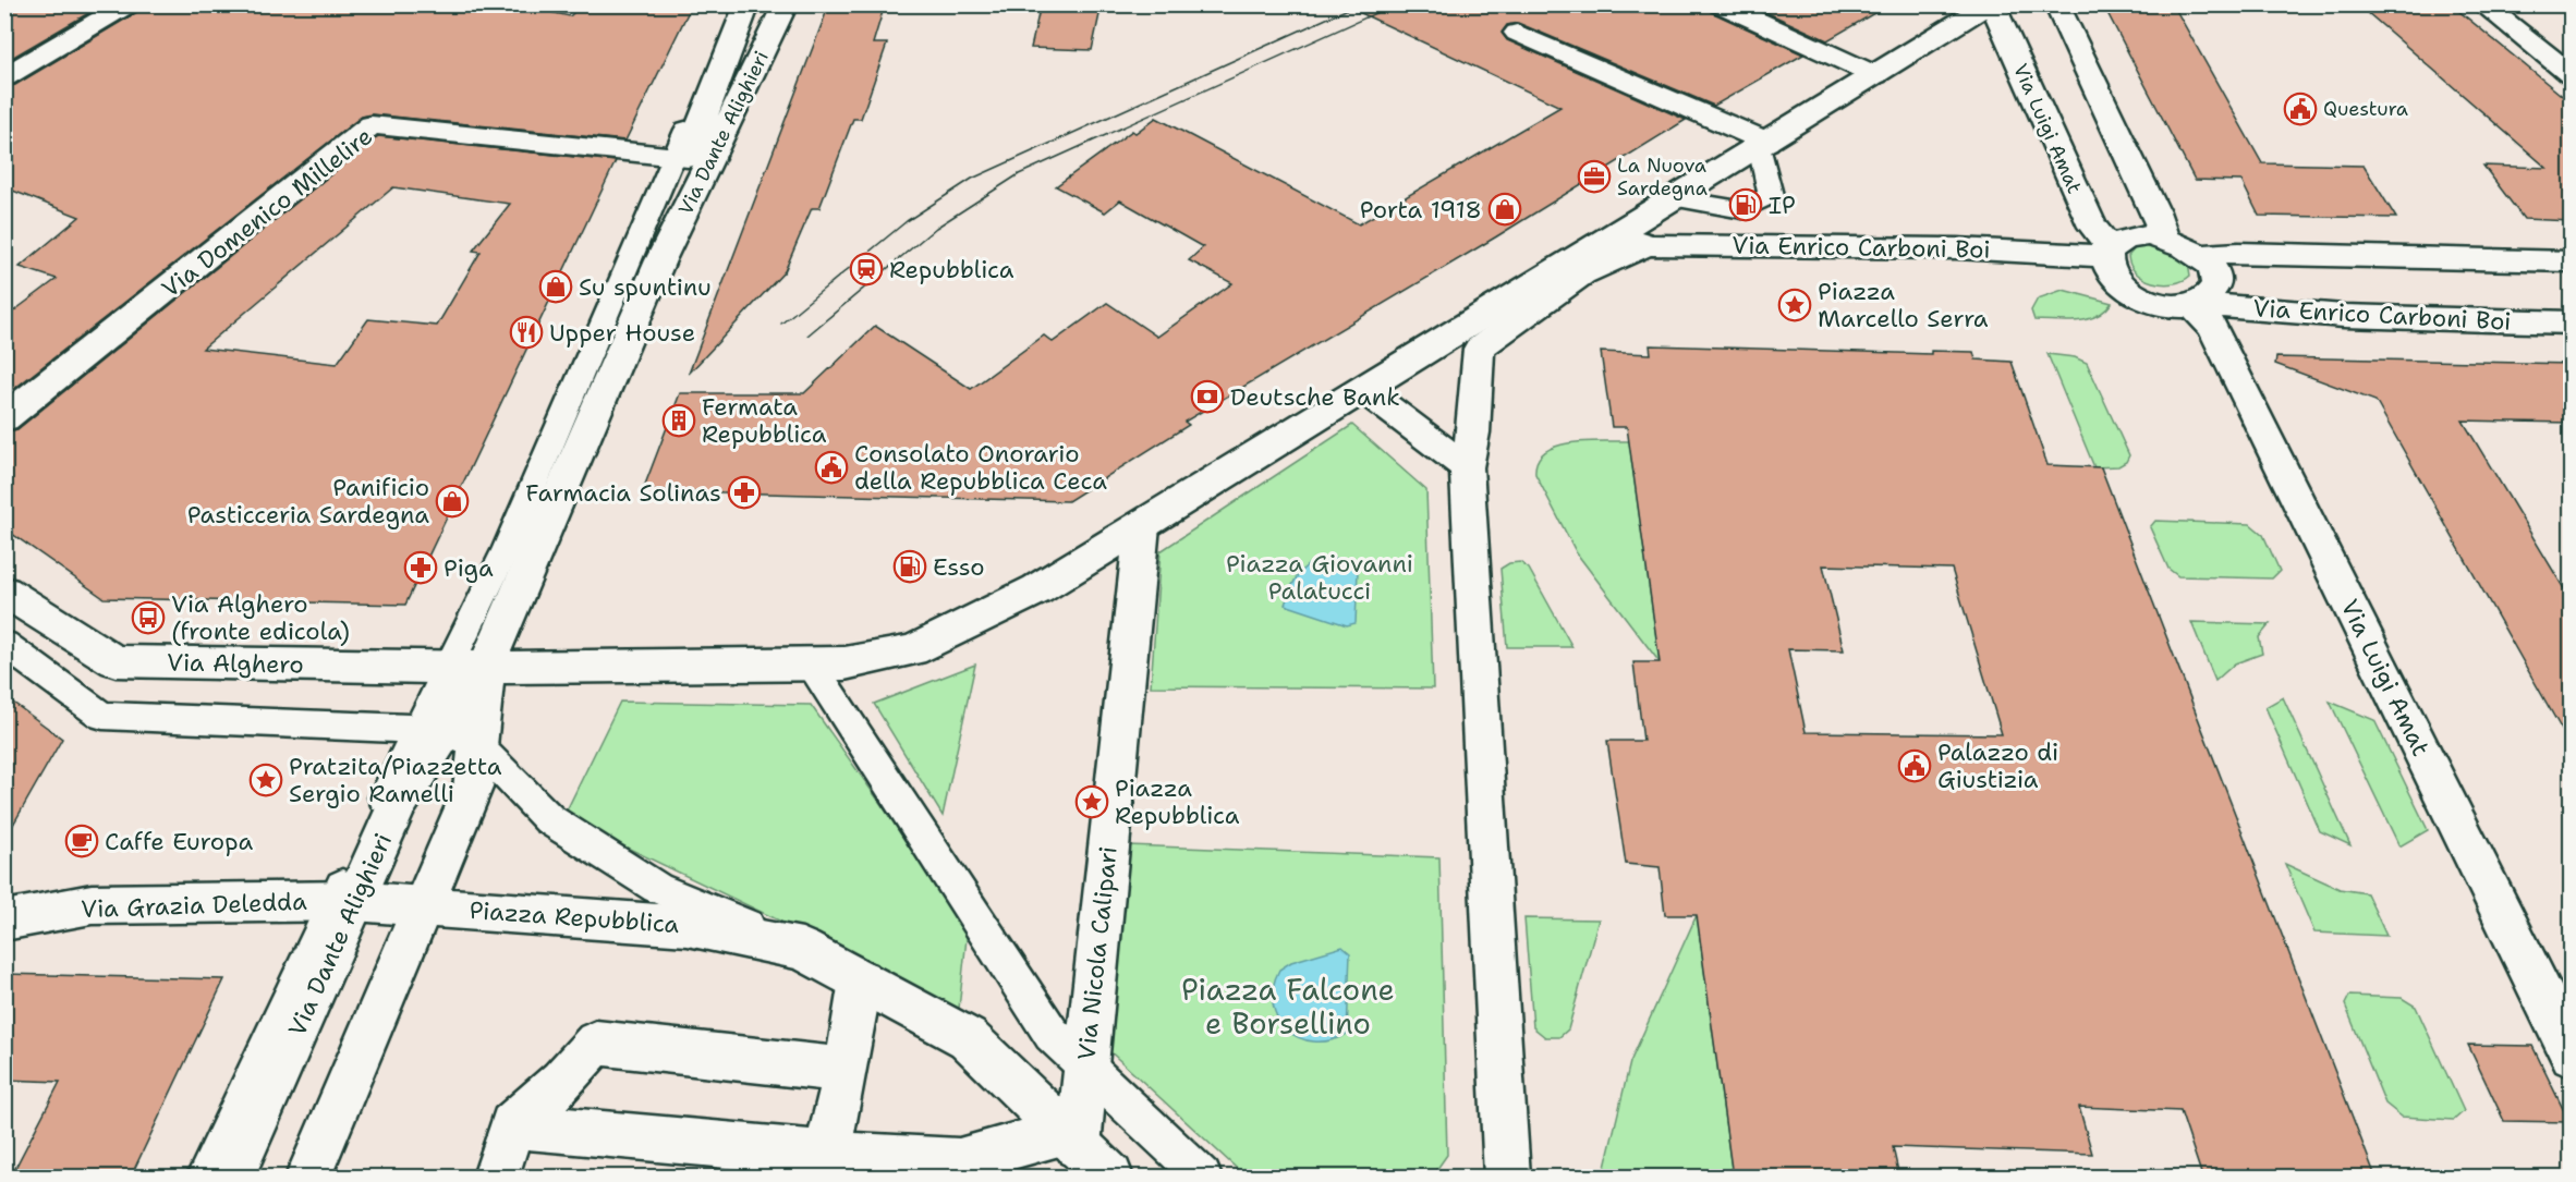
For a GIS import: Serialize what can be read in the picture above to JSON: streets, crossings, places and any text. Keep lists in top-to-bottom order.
{
  "streets": {
    "street": [
      "Via Luigi Amat",
      "Via Dante Alighieri",
      "Via Domenico Millelire",
      "Via Enrico Carboni Boi",
      "Via Alghero",
      "Via Grazia Deledda",
      "Piazza Repubblica",
      "Via Nicola Calipari"
    ]
  },
  "crossings": [
    ["Via Luigi Amat", "Via Enrico Carboni Boi"],
    ["Via Dante Alighieri", "Via Domenico Millelire"],
    ["Via Dante Alighieri", "Via Alghero"],
    ["Via Dante Alighieri", "Via Grazia Deledda"],
    ["Via Dante Alighieri", "Piazza Repubblica"],
    ["Via Grazia Deledda", "Piazza Repubblica"],
    ["Piazza Repubblica", "Via Nicola Calipari"]
  ],
  "parks": ["Piazza Giovanni Palatucci", "Piazza Falcone e Borsellino"],
  "places": {
    "public building": ["Questura", "Consolato Onorario della Repubblica Ceca", "Palazzo di Giustizia"],
    "office": ["La Nuova Sardegna"],
    "fuel station": ["IP", "Esso"],
    "shop": ["Porta 1918", "Su spuntinu", "Panificio Pasticceria Sardegna"],
    "station": ["Repubblica"],
    "place": ["Piazza Marcello Serra", "Pratzita/Piazzetta Sergio Ramelli", "Piazza Repubblica"],
    "restaurant": ["Upper House"],
    "bank": ["Deutsche Bank"],
    "building": ["Fermata Repubblica"],
    "pharmacy": ["Farmacia Solinas", "Piga"],
    "bus stop": ["Via Alghero (fronte edicola)"],
    "cafe": ["Caffe Europa"]
  }
}
